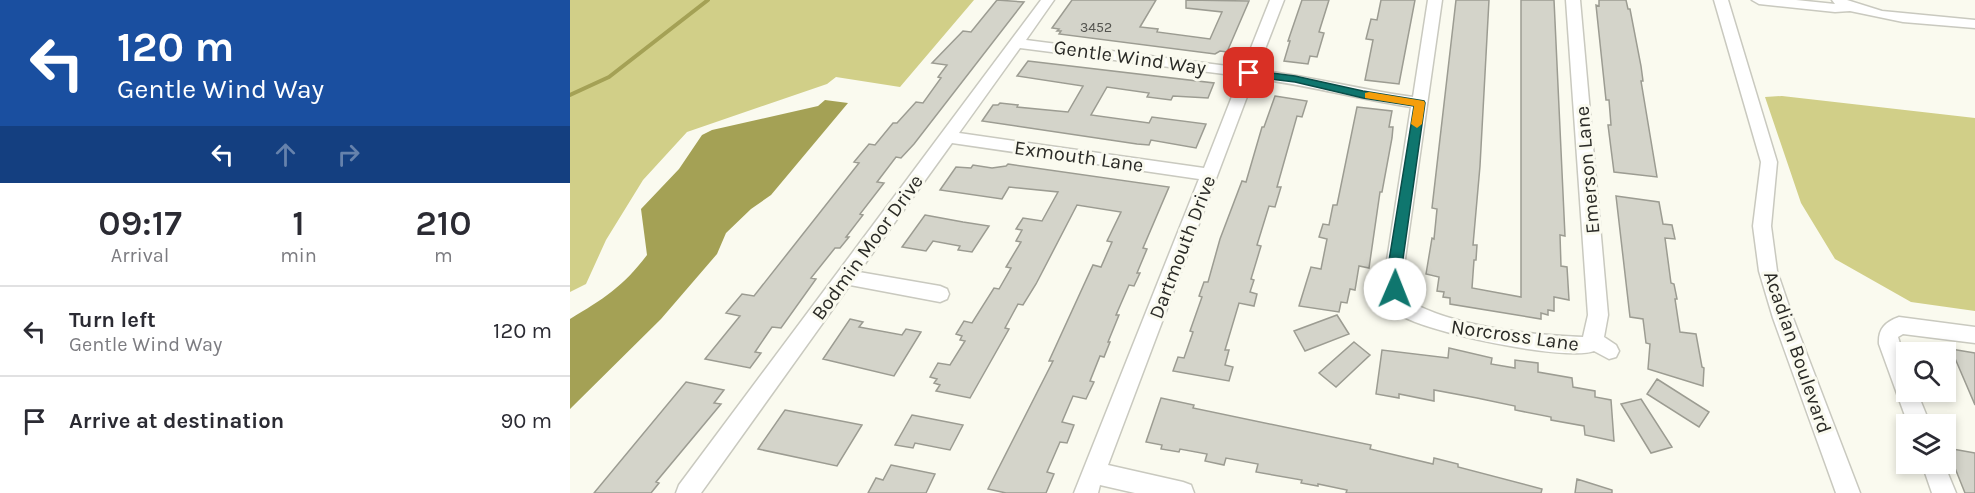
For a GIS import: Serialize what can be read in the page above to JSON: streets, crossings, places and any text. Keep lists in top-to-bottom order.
{
  "streets": {
    "street": [
      "Gentle Wind Way",
      "Exmouth Lane",
      "Emerson Lane",
      "Bodmin Moor Drive",
      "Dartmouth Drive",
      "Norcross Lane",
      "Acadian Boulevard"
    ]
  },
  "crossings": [
    ["Gentle Wind Way", "Bodmin Moor Drive"],
    ["Gentle Wind Way", "Dartmouth Drive"],
    ["Gentle Wind Way", "Norcross Lane"],
    ["Exmouth Lane", "Bodmin Moor Drive"],
    ["Exmouth Lane", "Dartmouth Drive"],
    ["Emerson Lane", "Norcross Lane"]
  ],
  "house_numbers": ["3452"],
  "page": {
    "turn": ["120 m", "Gentle Wind Way"],
    "eta": [
      "09:17",
      "Arrival",
      "1",
      "min",
      "210",
      "m"
    ],
    "list": [
      {
        "name": "Turn left",
        "note": "Gentle Wind Way",
        "value": "120 m"
      },
      {
        "name": "Arrive at destination",
        "value": "90 m"
      }
    ]
  }
}
